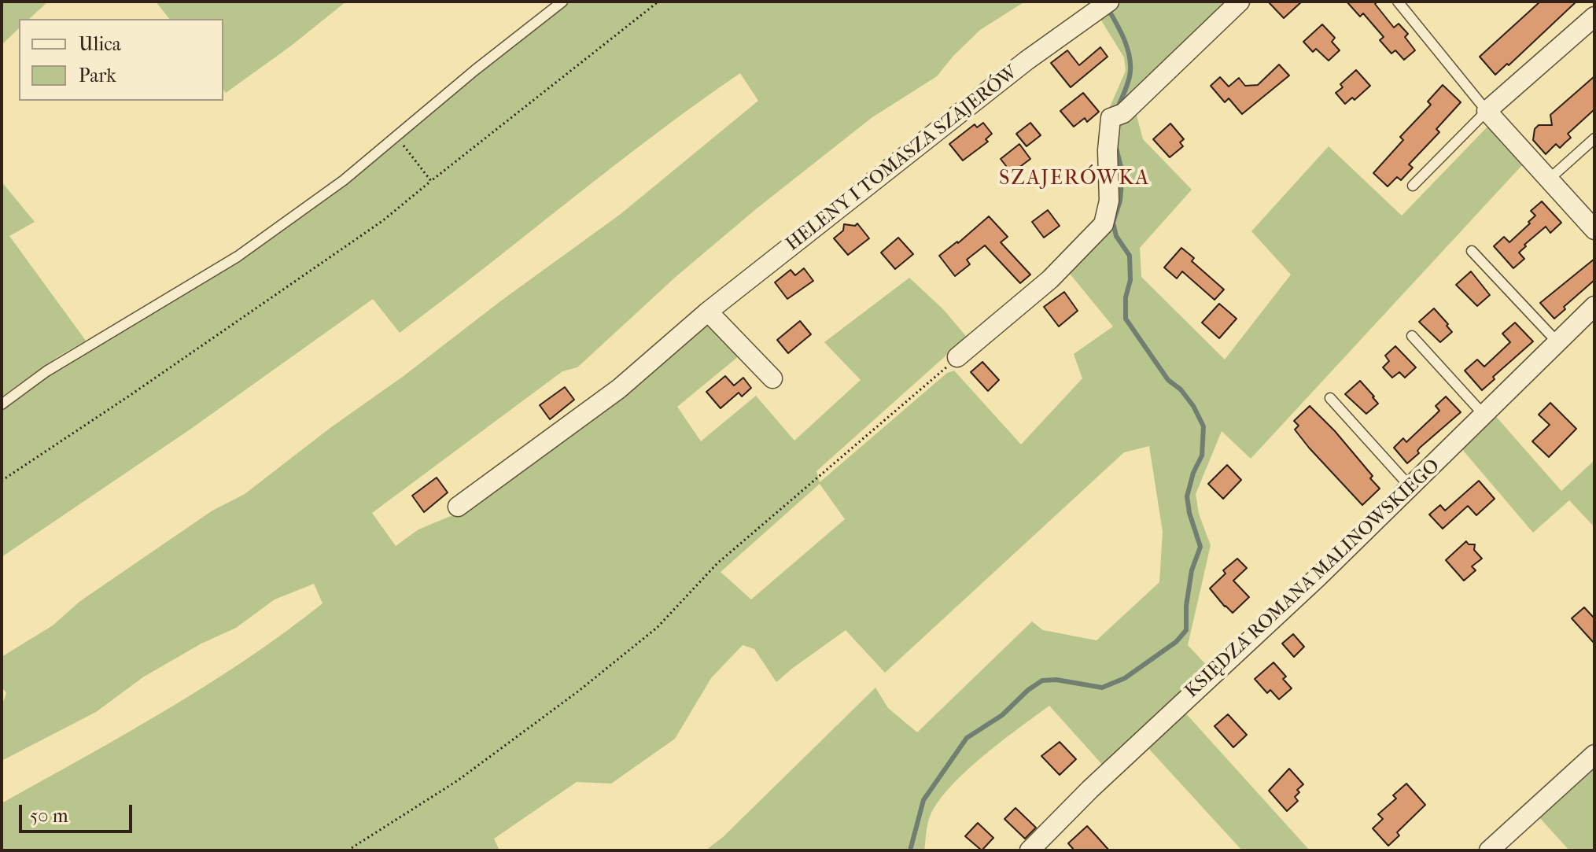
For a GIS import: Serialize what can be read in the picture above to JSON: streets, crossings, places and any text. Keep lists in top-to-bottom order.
{
  "streets": {
    "street": ["HELENY I TOMASZA SZAJERÓW", "KSIĘDZA ROMANA MALINOWSKIEGO"]
  },
  "districts": ["SZAJERÓWKA"],
  "legend": ["Ulica", "Park"],
  "scale_bar": "50 m"
}
